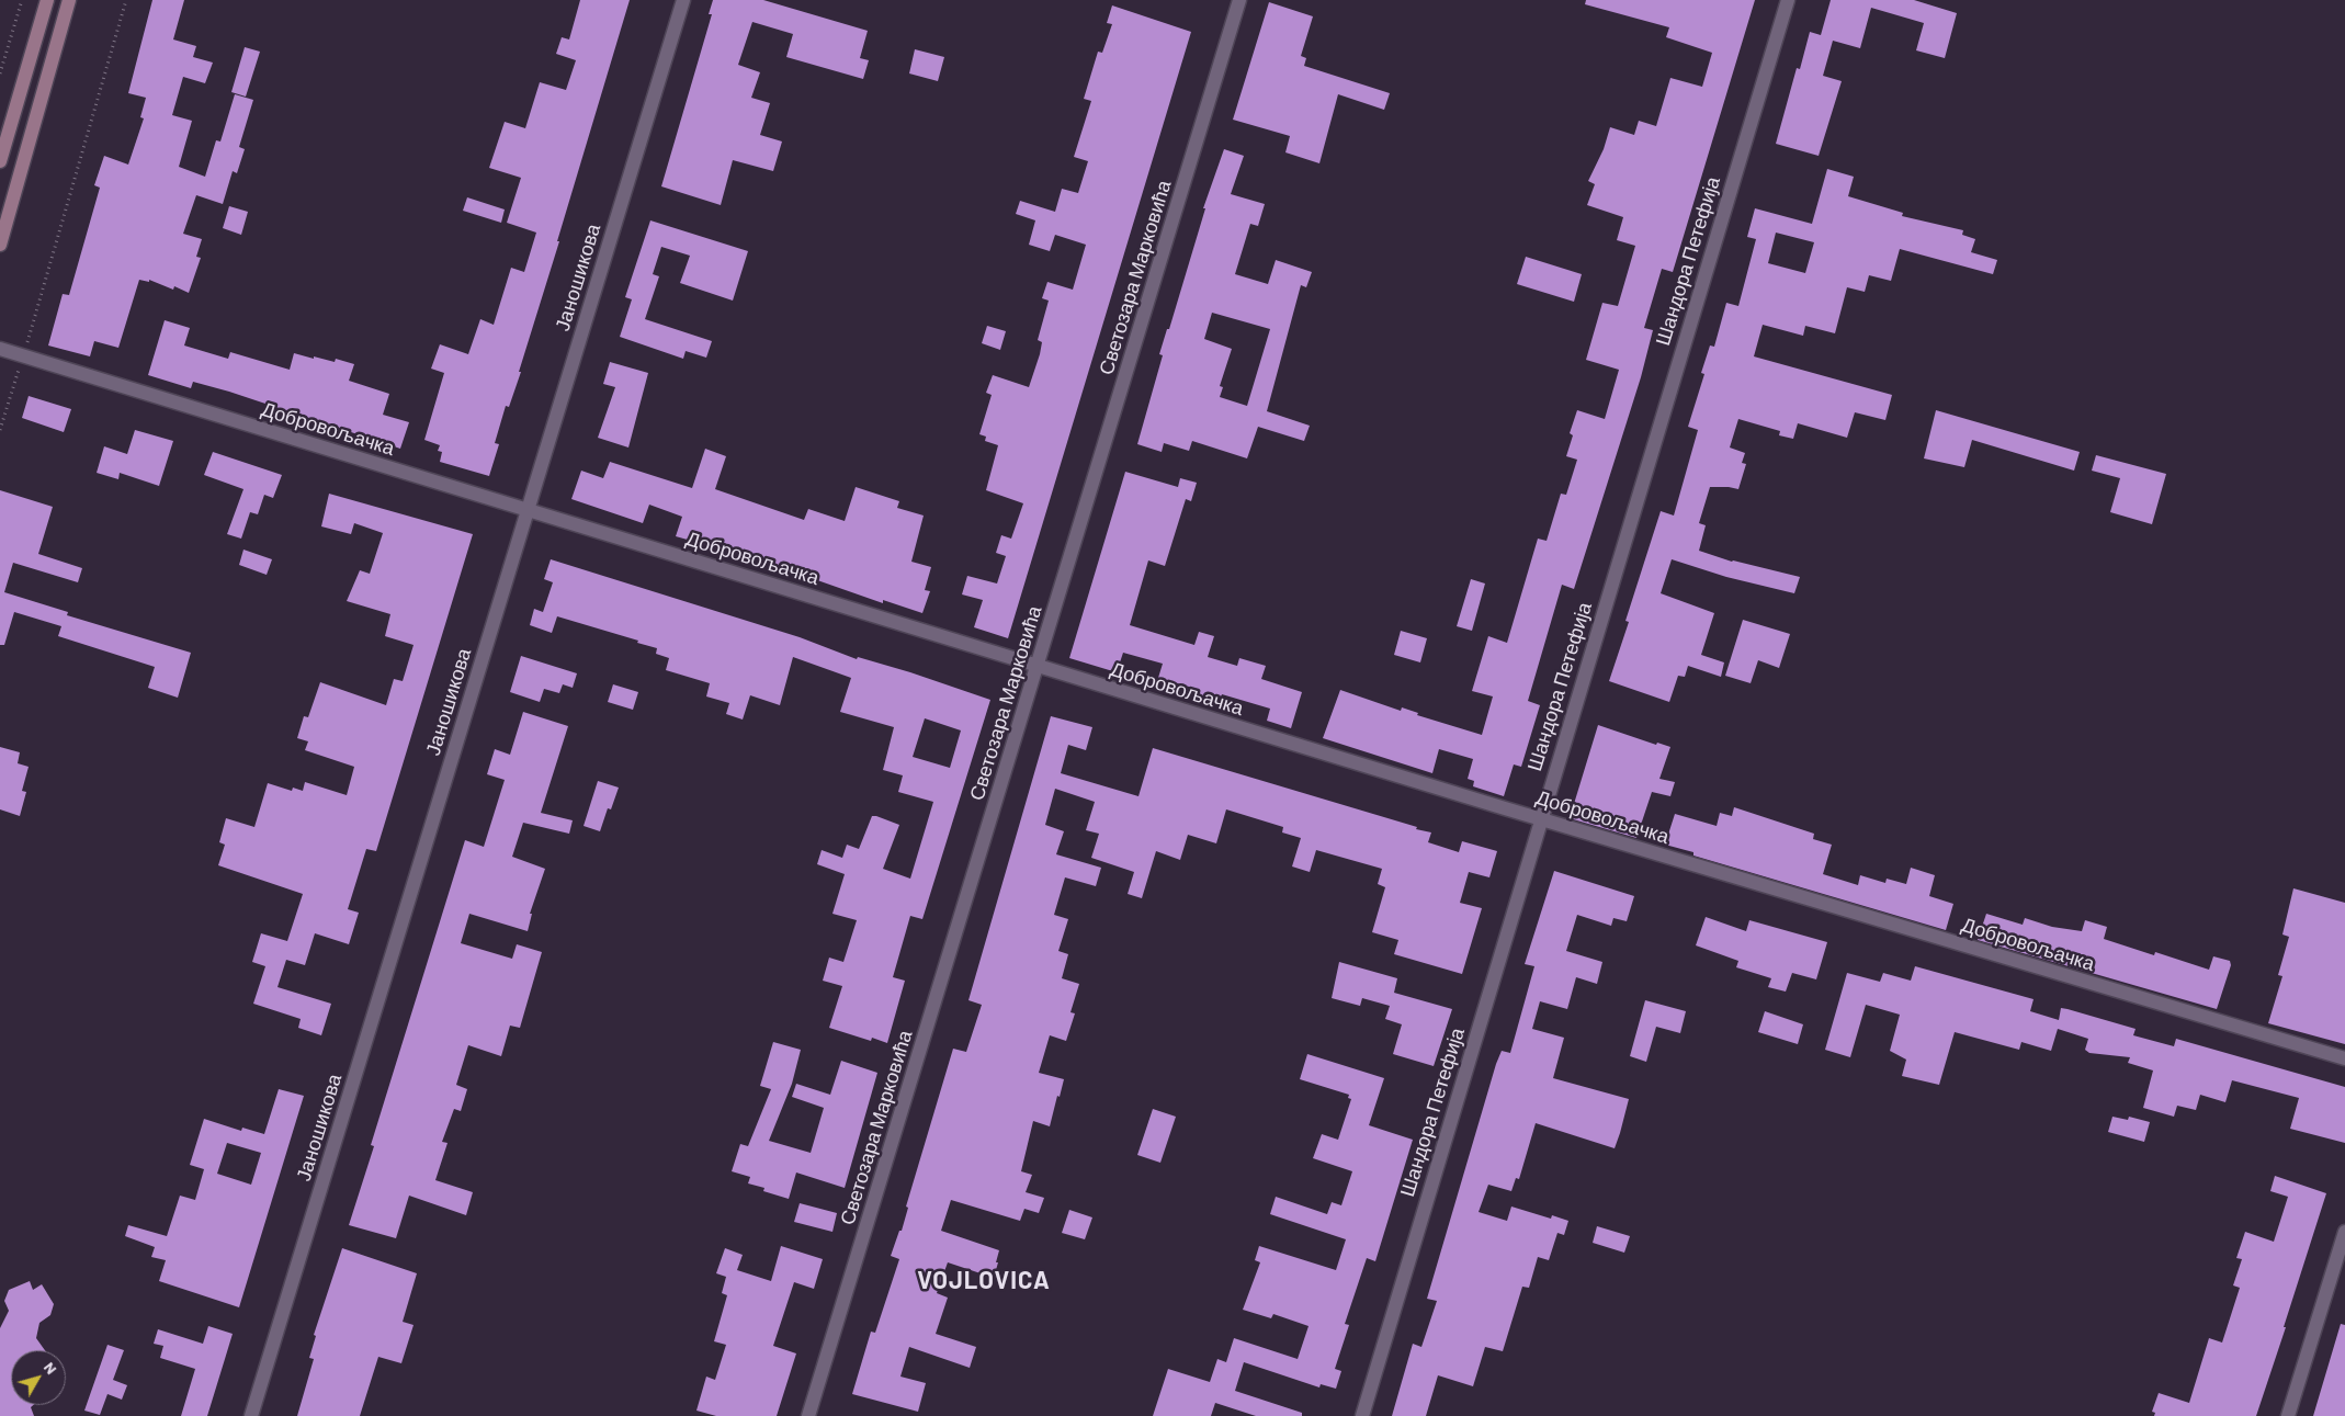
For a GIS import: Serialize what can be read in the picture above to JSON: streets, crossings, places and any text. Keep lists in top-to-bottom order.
{
  "streets": {
    "street": [
      "Шандора Петефија",
      "Јаношикова",
      "Светозара Марковића",
      "Добровољачка"
    ]
  },
  "crossings": [
    ["Шандора Петефија", "Добровољачка"],
    ["Јаношикова", "Добровољачка"],
    ["Светозара Марковића", "Добровољачка"]
  ],
  "districts": ["VOJLOVICA"],
  "north": "top right"
}
